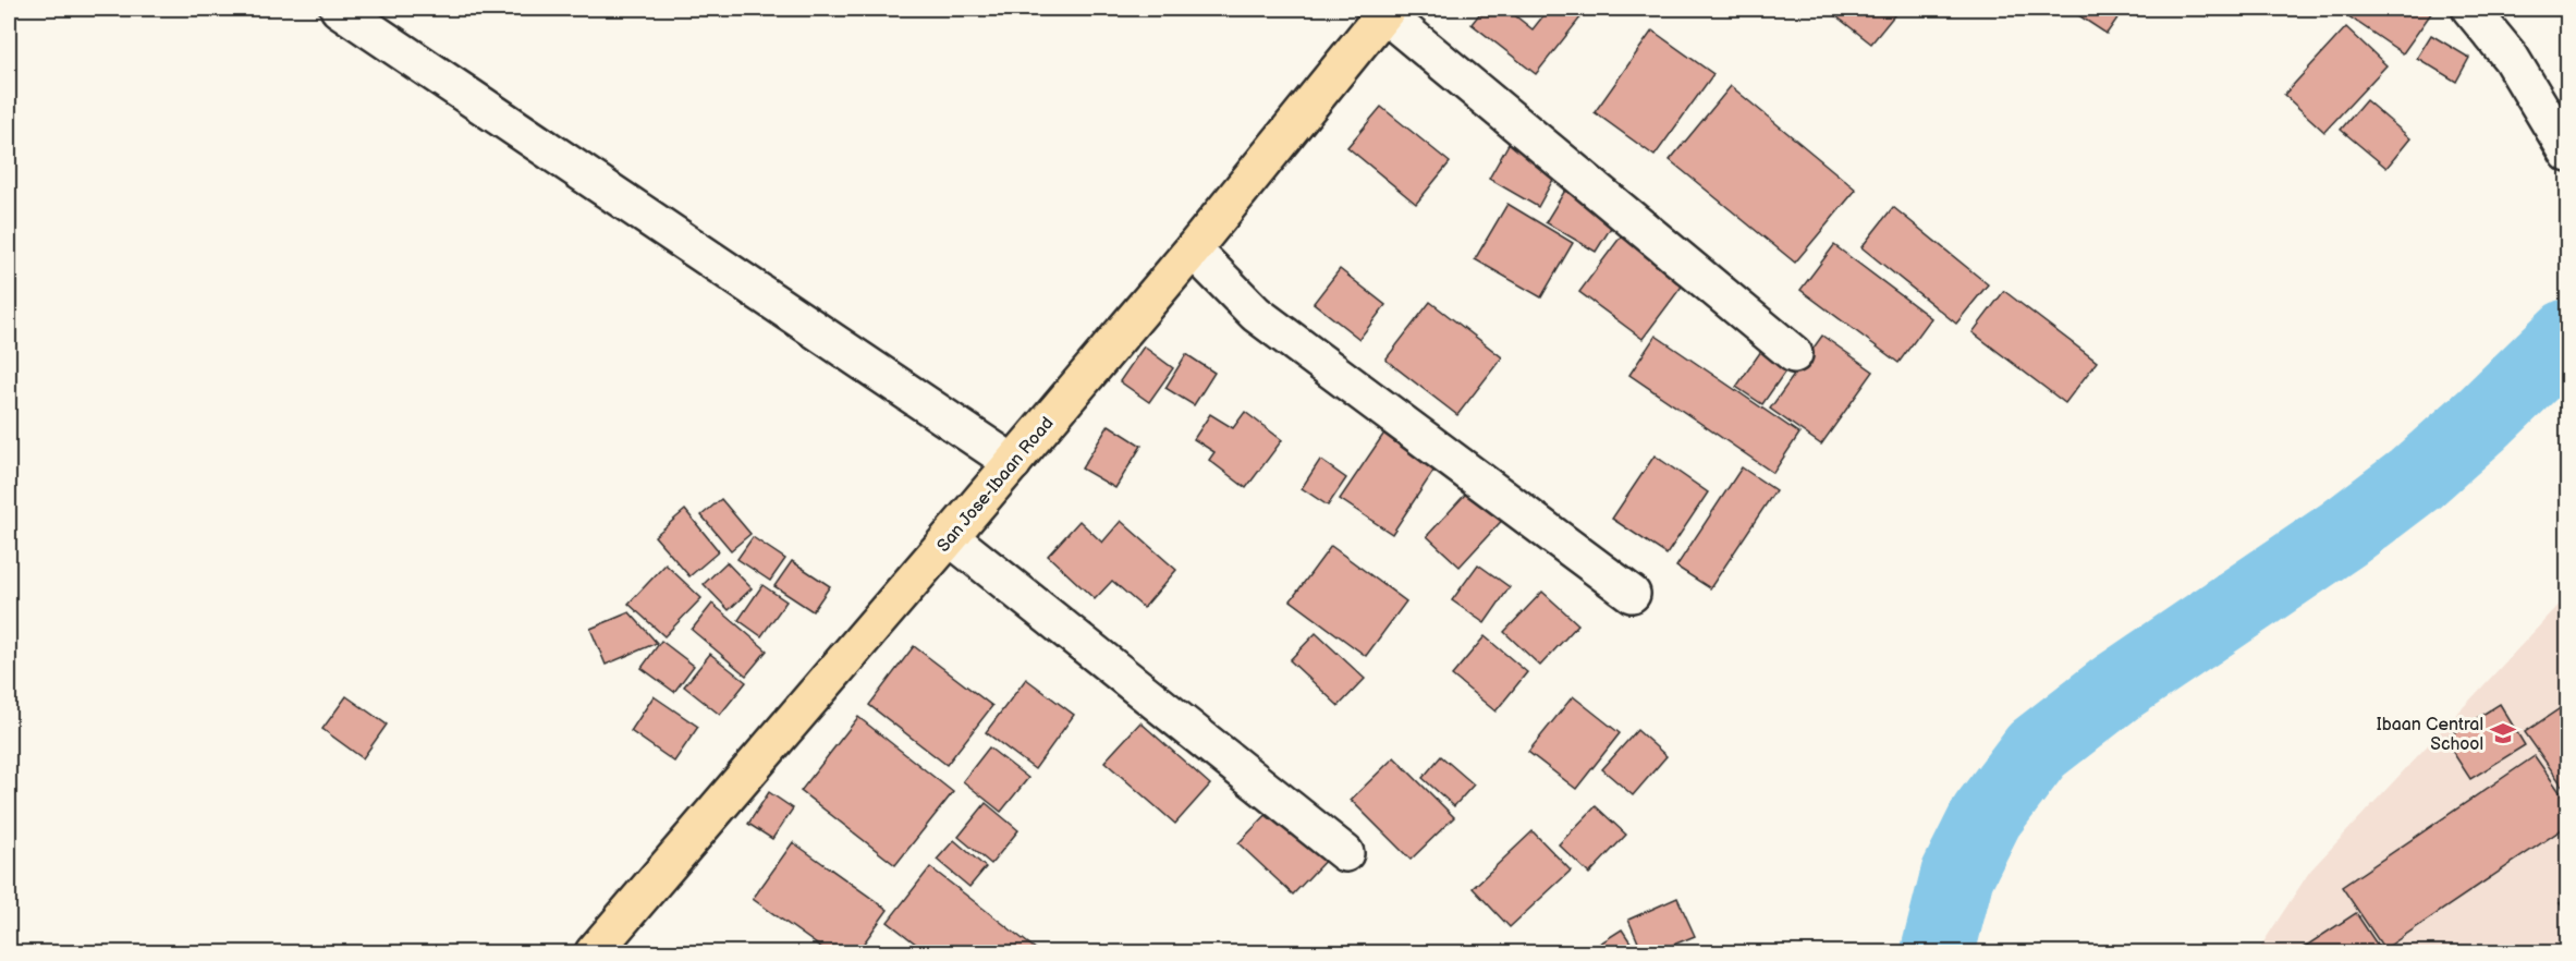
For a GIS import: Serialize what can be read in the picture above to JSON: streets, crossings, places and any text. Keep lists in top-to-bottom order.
{
  "streets": {
    "main road": ["San Jose-Ibaan Road"]
  },
  "places": {
    "school or university": ["Ibaan Central School"]
  }
}
